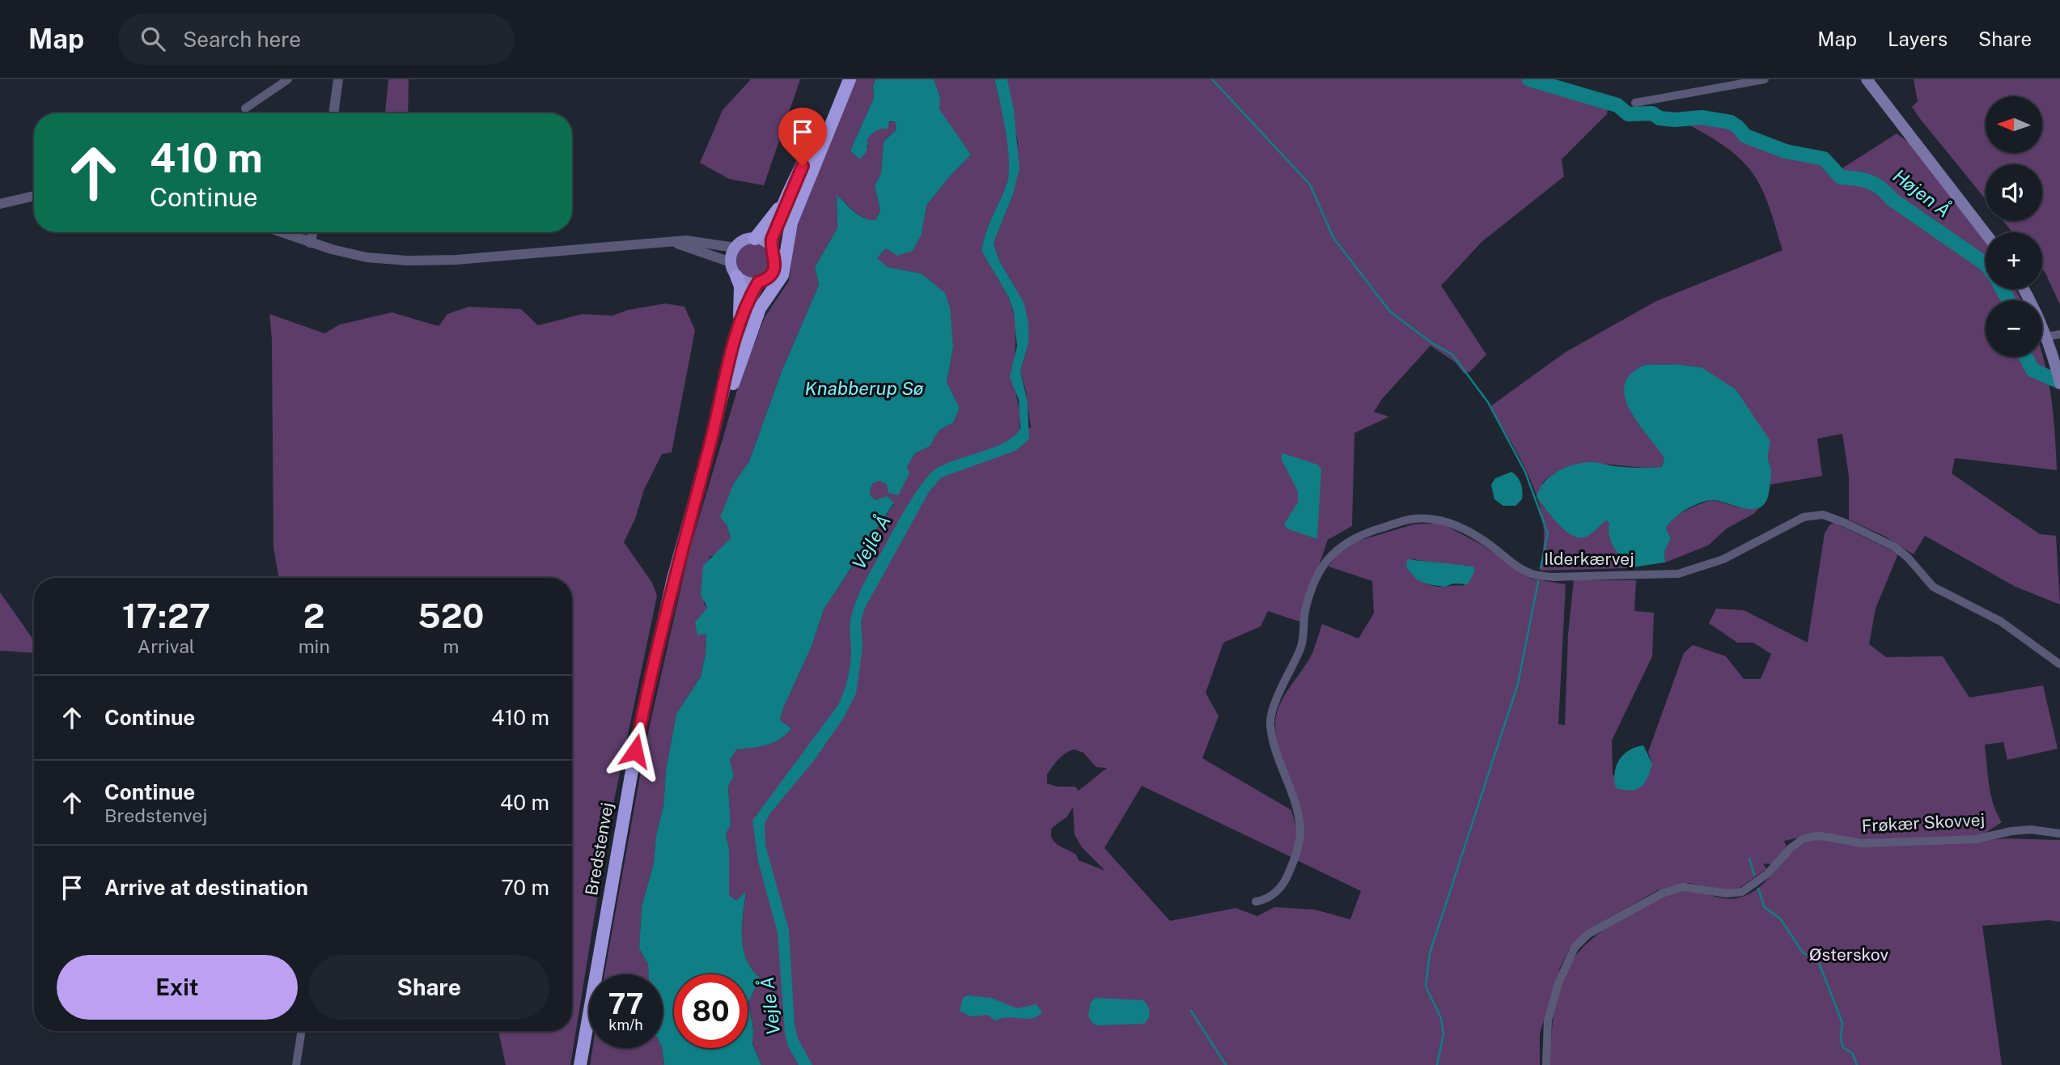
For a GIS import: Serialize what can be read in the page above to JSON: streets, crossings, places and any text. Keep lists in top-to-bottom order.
{
  "streets": {
    "highway": ["Bredstenvej"],
    "street": ["Ilderkærvej", "Frøkær Skovvej"]
  },
  "water": ["Højen Å", "Knabberup Sø", "Vejle Å"],
  "parks": ["Østerskov"],
  "north": "left",
  "page": {
    "header": "Map",
    "search": "Search here",
    "nav": ["Map", "Layers", "Share"],
    "map_buttons": ["+", "−"],
    "turn": ["410 m", "Continue"],
    "eta": [
      "17:27",
      "Arrival",
      "2",
      "min",
      "520",
      "m"
    ],
    "list": [
      {
        "name": "Continue",
        "value": "410 m"
      },
      {
        "name": "Continue",
        "note": "Bredstenvej",
        "value": "40 m"
      },
      {
        "name": "Arrive at destination",
        "value": "70 m"
      }
    ],
    "buttons": ["Exit", "Share"],
    "speed": "77 km/h",
    "limit": "80"
  }
}
